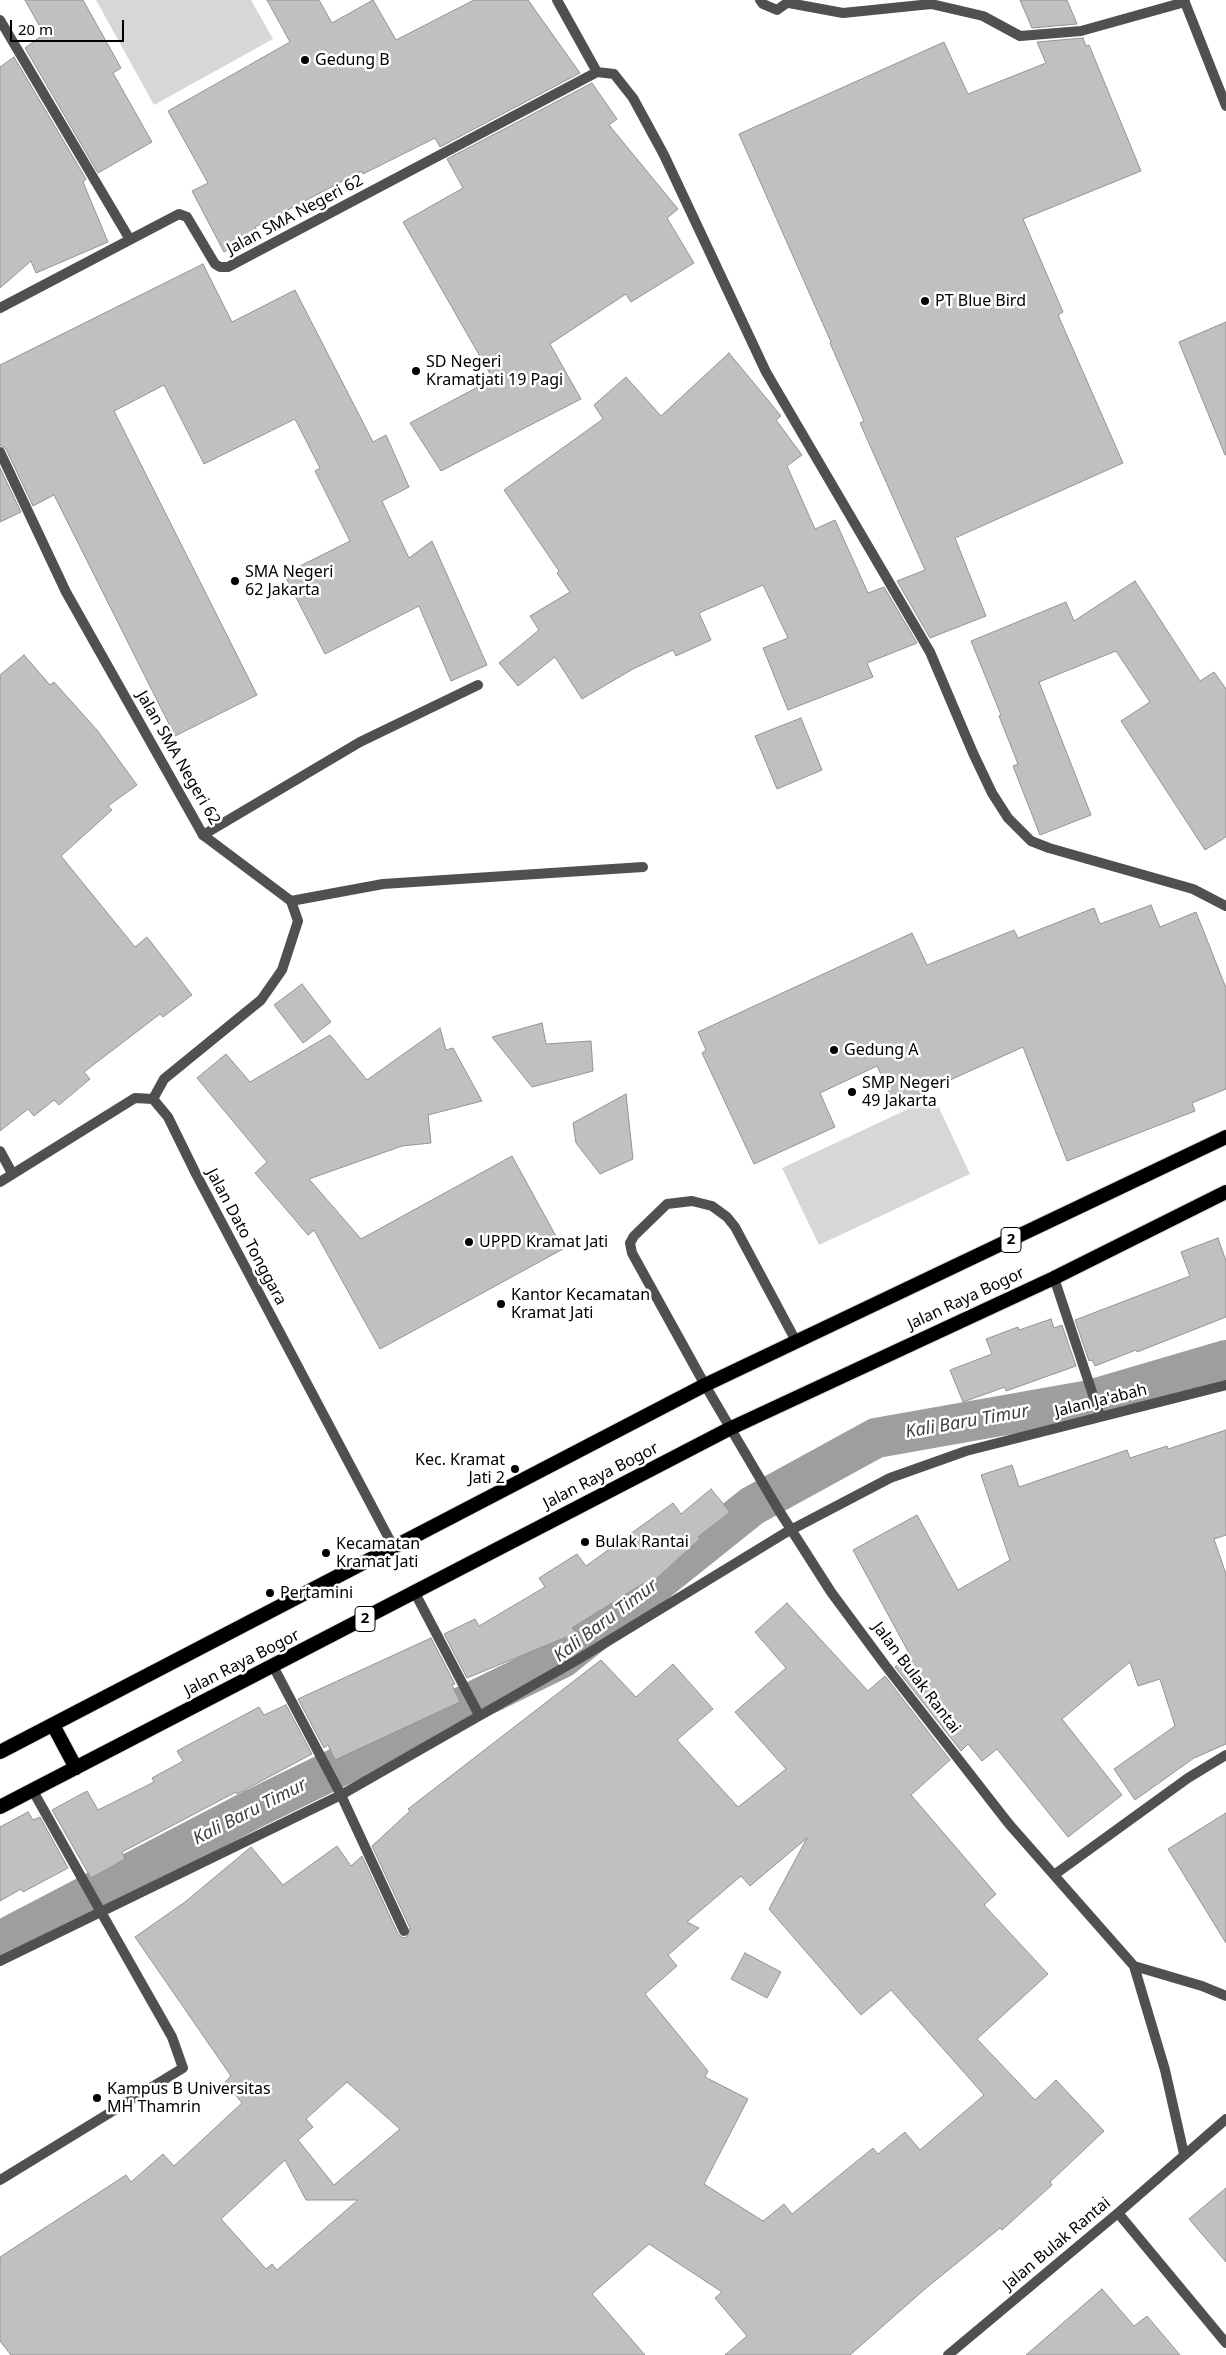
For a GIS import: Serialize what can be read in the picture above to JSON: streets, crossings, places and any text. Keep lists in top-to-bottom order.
{
  "streets": {
    "highway": ["2", "Jalan Raya Bogor"],
    "street": [
      "Jalan SMA Negeri 62",
      "Jalan Dato Tonggara",
      "Jalan Ja'abah",
      "Jalan Bulak Rantai"
    ]
  },
  "crossings": [
    ["Jalan Dato Tonggara", "Jalan Raya Bogor"],
    ["Jalan Raya Bogor", "Jalan Bulak Rantai"],
    ["Jalan Ja'abah", "Jalan Bulak Rantai"]
  ],
  "water": ["Kali Baru Timur"],
  "places": [
    "Gedung B",
    "PT Blue Bird",
    "SD Negeri Kramatjati 19 Pagi",
    "SMA Negeri 62 Jakarta",
    "Gedung A",
    "SMP Negeri 49 Jakarta",
    "UPPD Kramat Jati",
    "Kantor Kecamatan Kramat Jati",
    "Kec. Kramat Jati 2",
    "Bulak Rantai",
    "Kecamatan Kramat Jati",
    "Pertamini",
    "Kampus B Universitas MH Thamrin"
  ],
  "scale_bar": "20 m"
}
